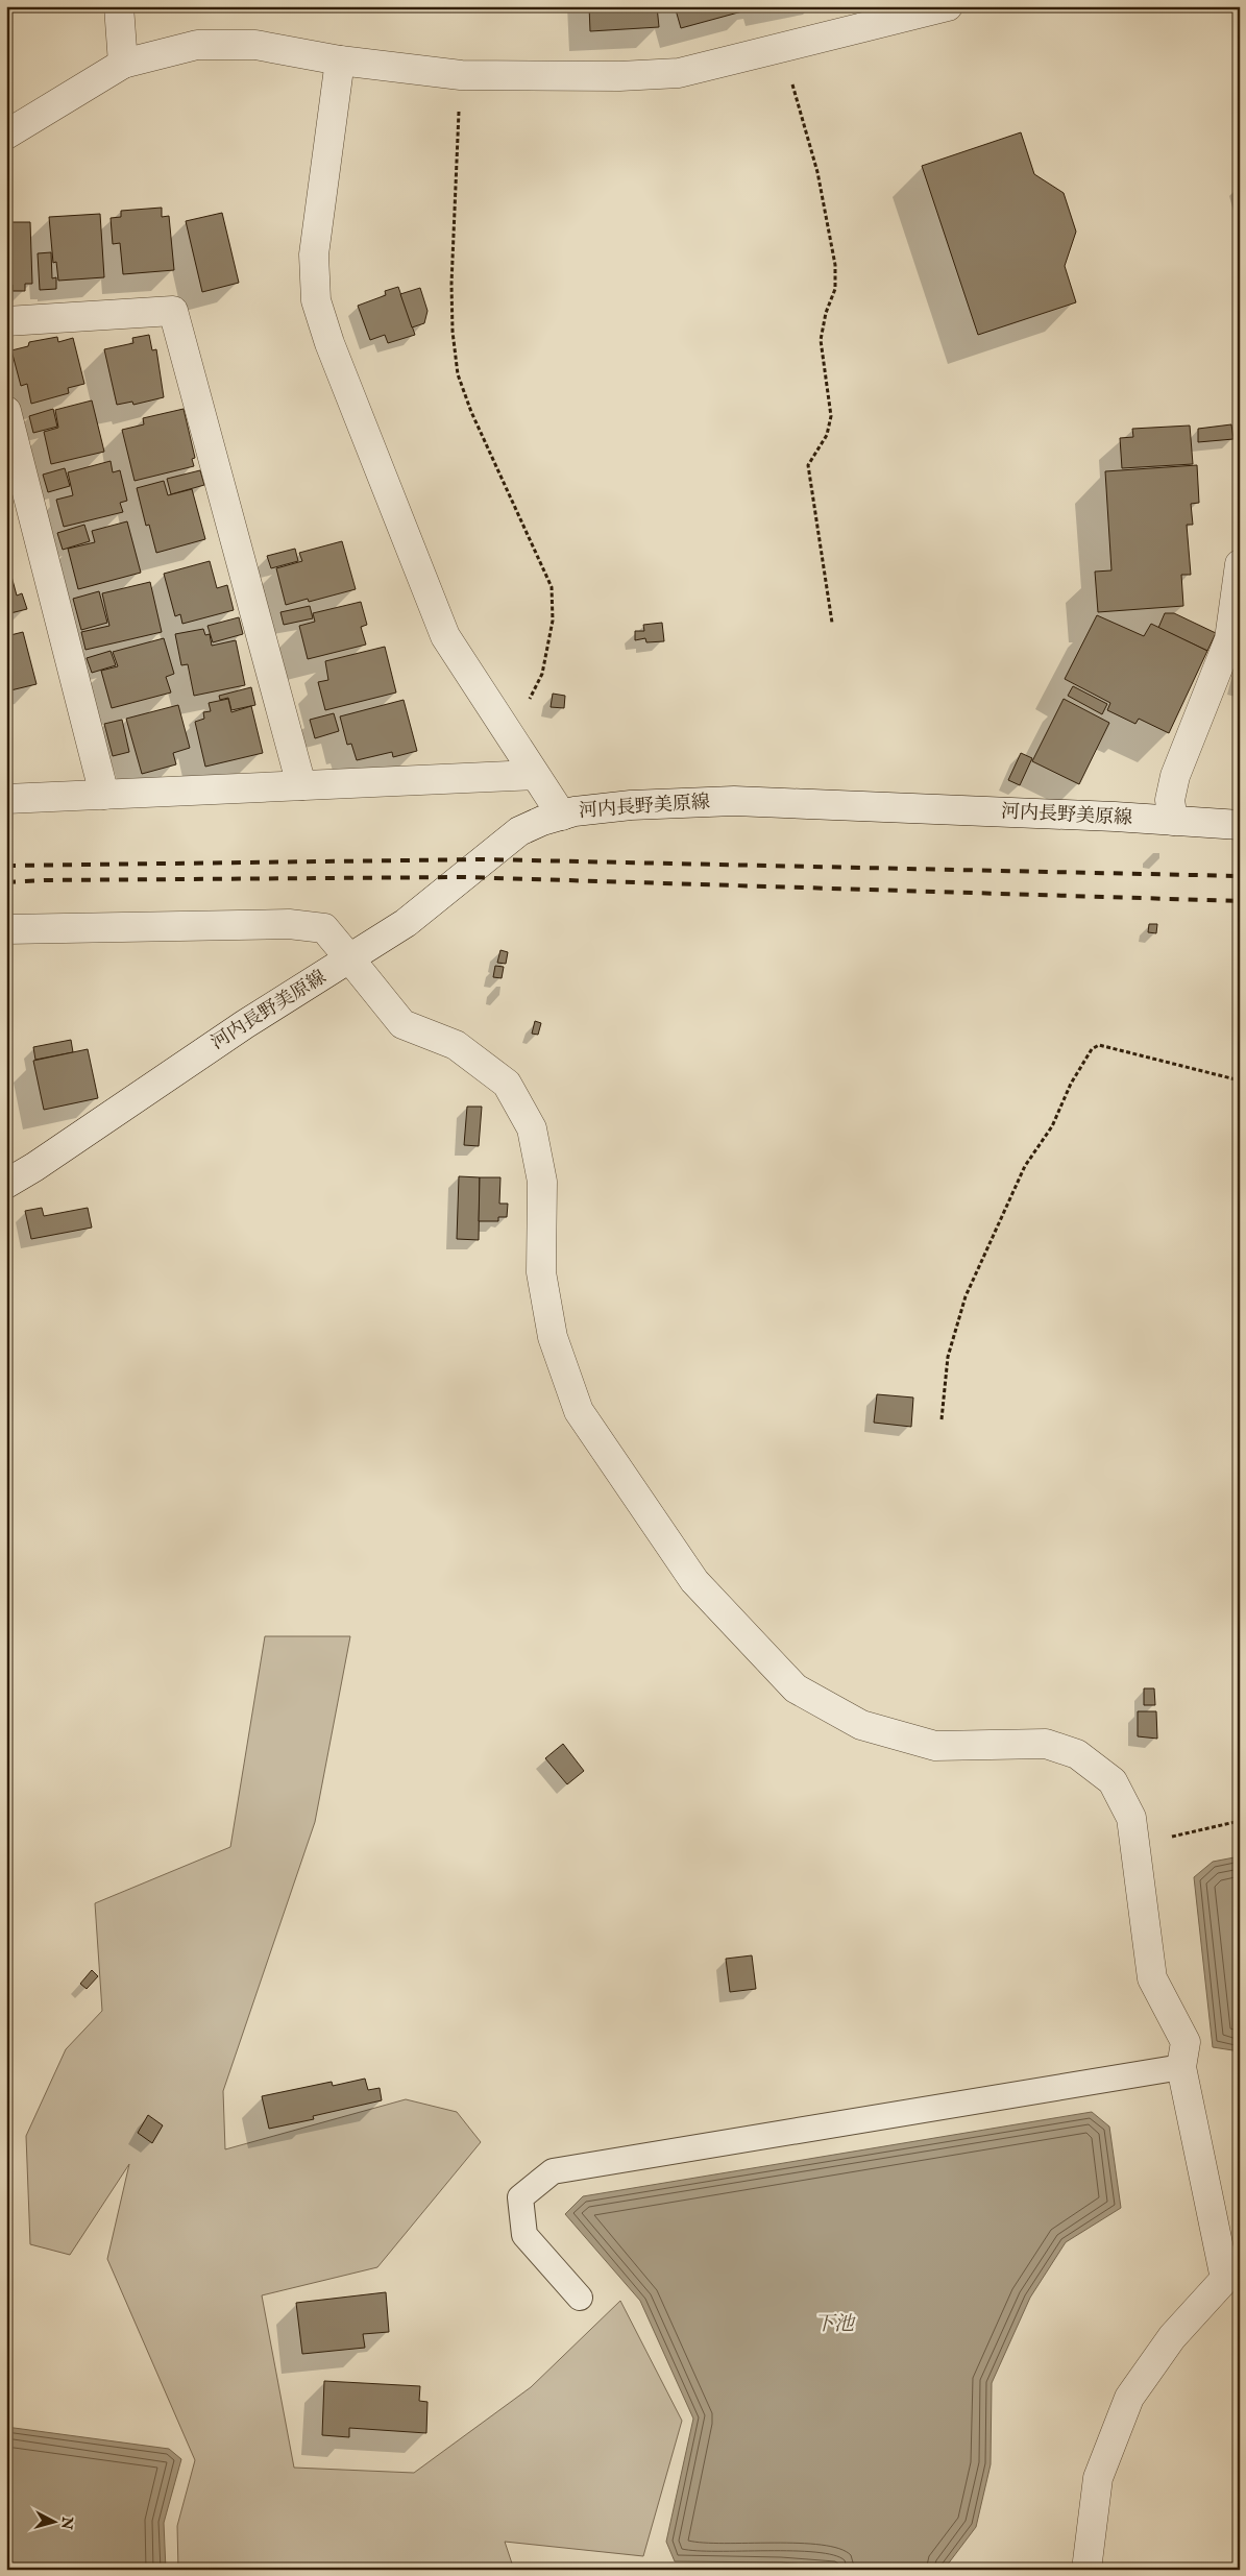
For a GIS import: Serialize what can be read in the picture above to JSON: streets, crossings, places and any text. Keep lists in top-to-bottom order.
{
  "streets": {
    "street": ["河内長野美原線"]
  },
  "water": ["下池"],
  "north": "right"
}
